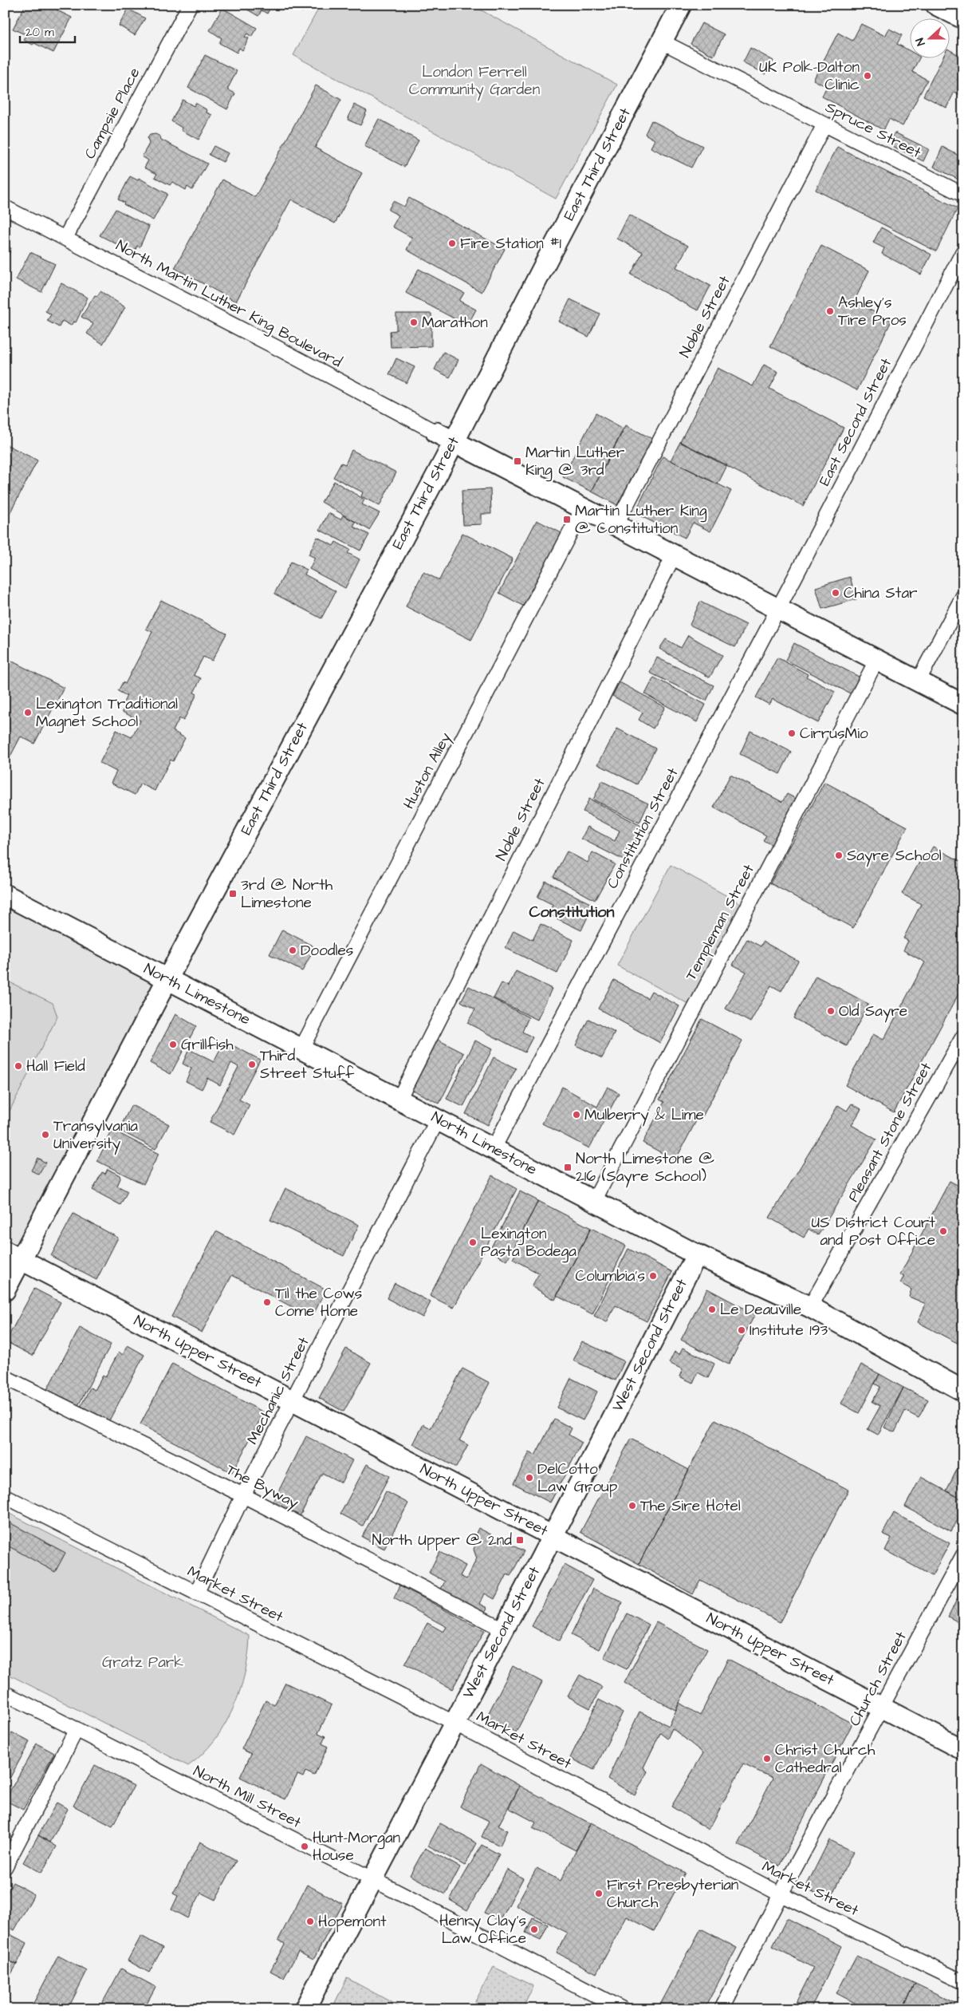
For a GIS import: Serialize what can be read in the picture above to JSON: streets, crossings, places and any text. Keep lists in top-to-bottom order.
{
  "streets": {
    "main road": [
      "East Third Street",
      "North Limestone",
      "West Second Street",
      "North Upper Street"
    ],
    "street": [
      "Campsie Place",
      "Spruce Street",
      "North Martin Luther King Boulevard",
      "Noble Street",
      "East Second Street",
      "Huston Alley",
      "Constitution Street",
      "Templeman Street",
      "Pleasant Stone Street",
      "Mechanic Street",
      "The Byway",
      "Market Street",
      "Church Street",
      "North Mill Street"
    ]
  },
  "crossings": [
    ["Campsie Place", "North Martin Luther King Boulevard"],
    ["Spruce Street", "East Third Street"],
    ["Spruce Street", "Noble Street"],
    ["East Third Street", "North Martin Luther King Boulevard"],
    ["East Third Street", "North Limestone"],
    ["East Third Street", "North Upper Street"],
    ["Noble Street", "North Limestone"],
    ["East Second Street", "Constitution Street"],
    ["Huston Alley", "North Limestone"],
    ["Constitution Street", "North Limestone"],
    ["Templeman Street", "North Limestone"],
    ["North Limestone", "Pleasant Stone Street"],
    ["North Limestone", "West Second Street"],
    ["North Limestone", "Mechanic Street"],
    ["West Second Street", "North Upper Street"],
    ["West Second Street", "The Byway"],
    ["West Second Street", "Market Street"],
    ["West Second Street", "North Mill Street"],
    ["North Upper Street", "Mechanic Street"],
    ["North Upper Street", "Church Street"],
    ["Mechanic Street", "The Byway"],
    ["Mechanic Street", "Market Street"],
    ["Market Street", "Church Street"]
  ],
  "districts": ["Constitution"],
  "parks": ["London Ferrell Community Garden", "Gratz Park"],
  "places": {
    "other": [
      "UK Polk-Dalton Clinic",
      "Fire Station #1",
      "Ashley's Tire Pros",
      "Marathon",
      "China Star",
      "Lexington Traditional Magnet School",
      "CirrusMio",
      "Sayre School",
      "Doodles",
      "Old Sayre",
      "Grillfish",
      "Third Street Stuff",
      "Hall Field",
      "Mulberry & Lime",
      "Transylvania University",
      "US District Court and Post Office",
      "Lexington Pasta Bodega",
      "Columbia's",
      "Til the Cows Come Home",
      "Le Deauville",
      "Institute 193",
      "DelCotto Law Group",
      "The Sire Hotel",
      "Christ Church Cathedral",
      "Hunt-Morgan House",
      "First Presbyterian Church",
      "Hopemont",
      "Henry Clay's Law Office"
    ],
    "transit": [
      "Martin Luther King @ 3rd",
      "Martin Luther King @ Constitution",
      "3rd @ North Limestone",
      "North Limestone @ 216 (Sayre School)",
      "North Upper @ 2nd"
    ]
  },
  "scale_bar": "20 m",
  "north": "left"
}
